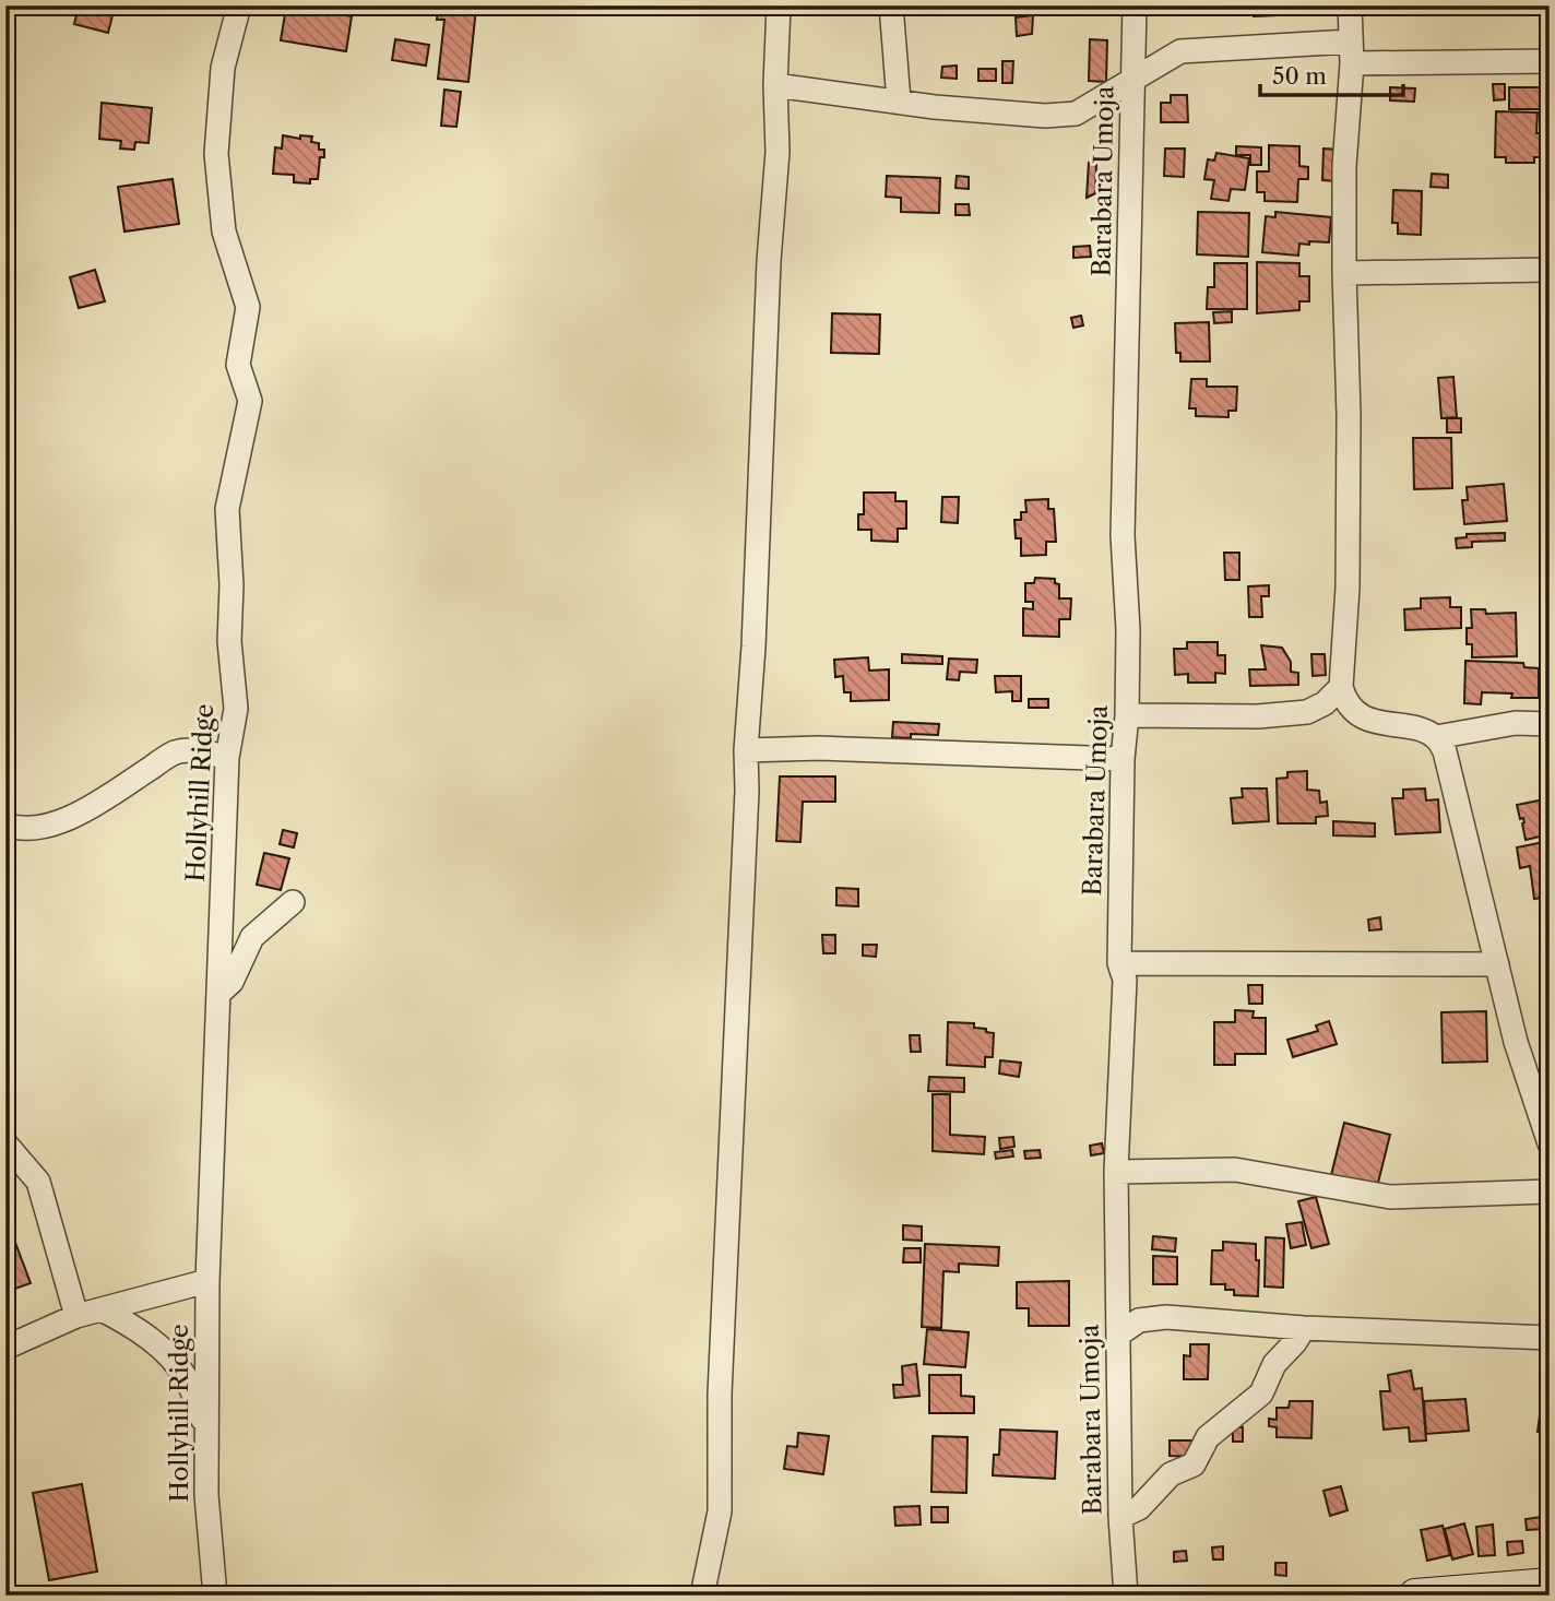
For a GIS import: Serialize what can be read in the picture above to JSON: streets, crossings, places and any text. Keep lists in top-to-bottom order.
{
  "streets": {
    "street": ["Barabara Umoja", "Hollyhill Ridge"]
  },
  "scale_bar": "50 m"
}
